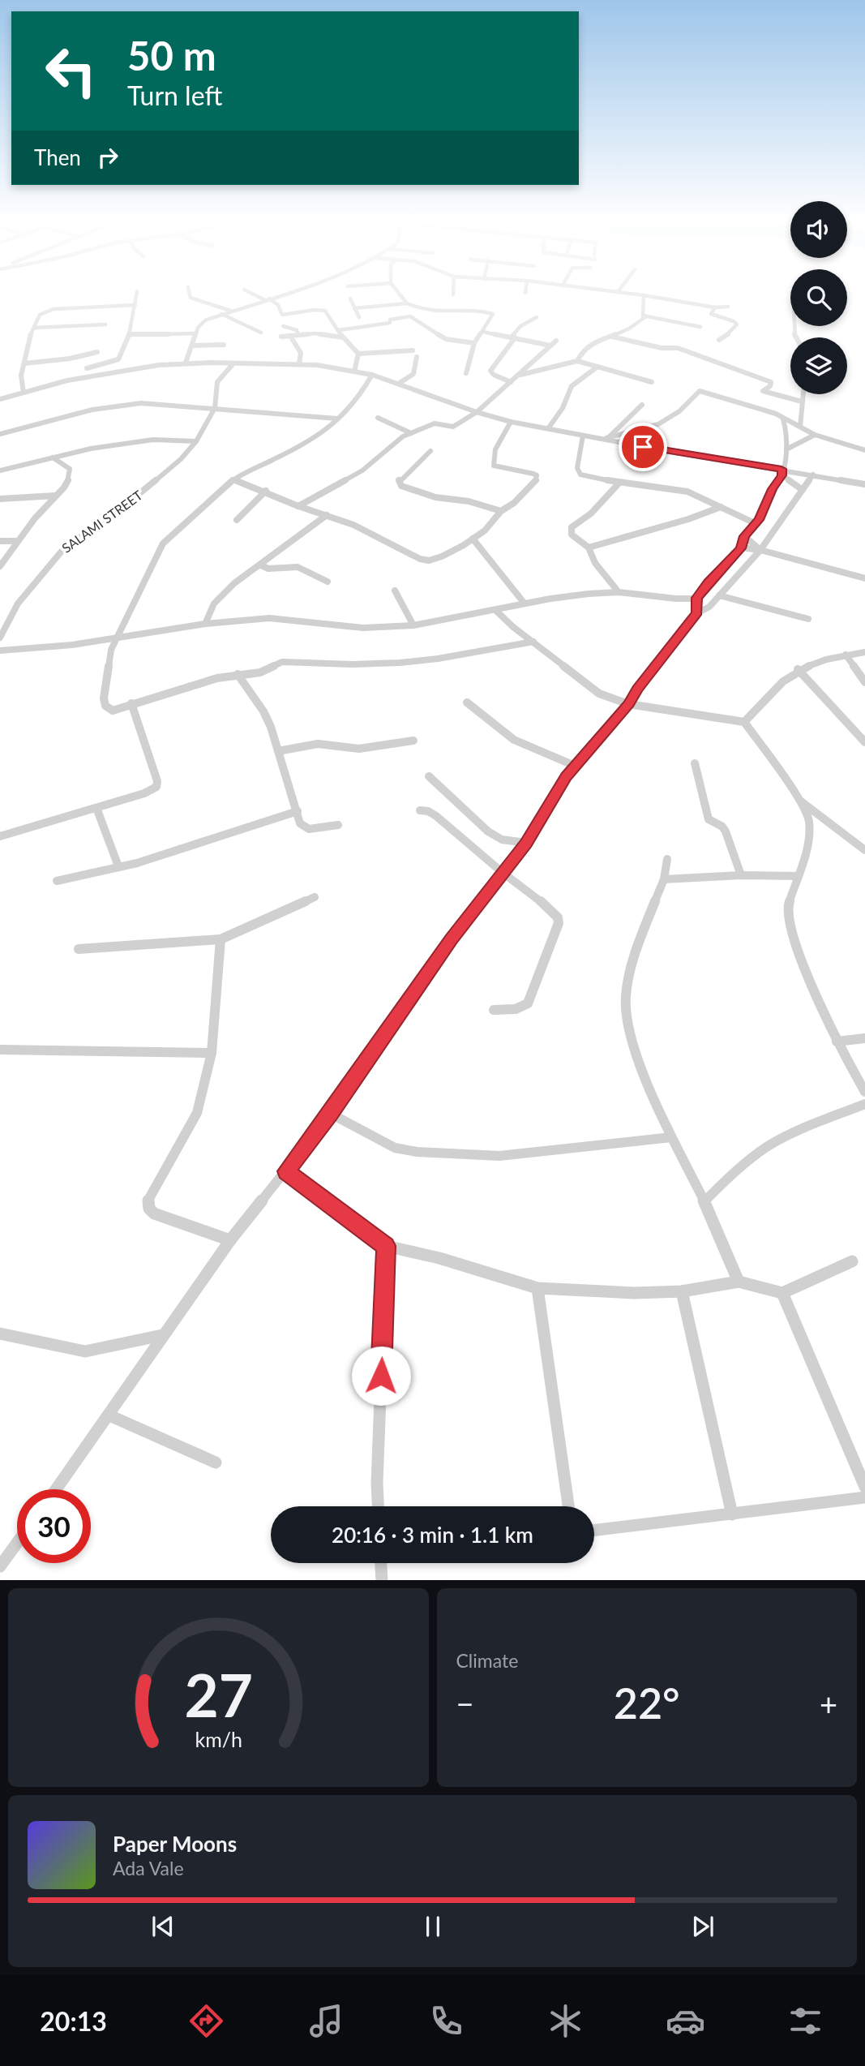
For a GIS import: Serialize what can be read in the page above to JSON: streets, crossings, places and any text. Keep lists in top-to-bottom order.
{
  "streets": {
    "street": ["SALAMI STREET"]
  },
  "page": {
    "turn": ["50 m", "Turn left"],
    "then": "Then",
    "limit": "30",
    "trip": "20:16 · 3 min · 1.1 km",
    "tile": "Climate",
    "heat": ["−", "22°", "+"],
    "song": ["Paper Moons", "Ada Vale"],
    "tabs": "20:13",
    "gauge": ["27", "km/h"]
  }
}
